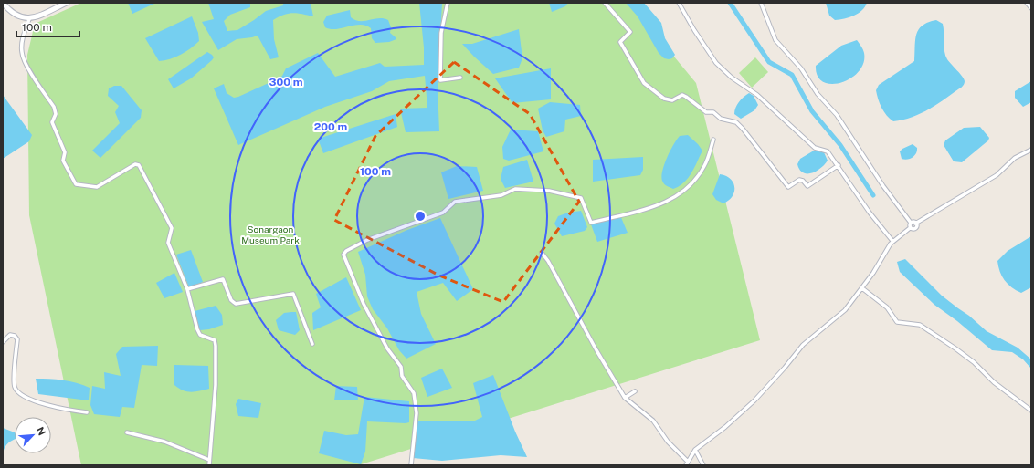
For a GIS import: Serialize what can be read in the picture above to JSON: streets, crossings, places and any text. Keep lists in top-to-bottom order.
{
  "parks": ["Sonargaon Museum Park"],
  "scale_bar": "100 m",
  "north": "top right",
  "rings": ["300 m", "200 m", "100 m"]
}
